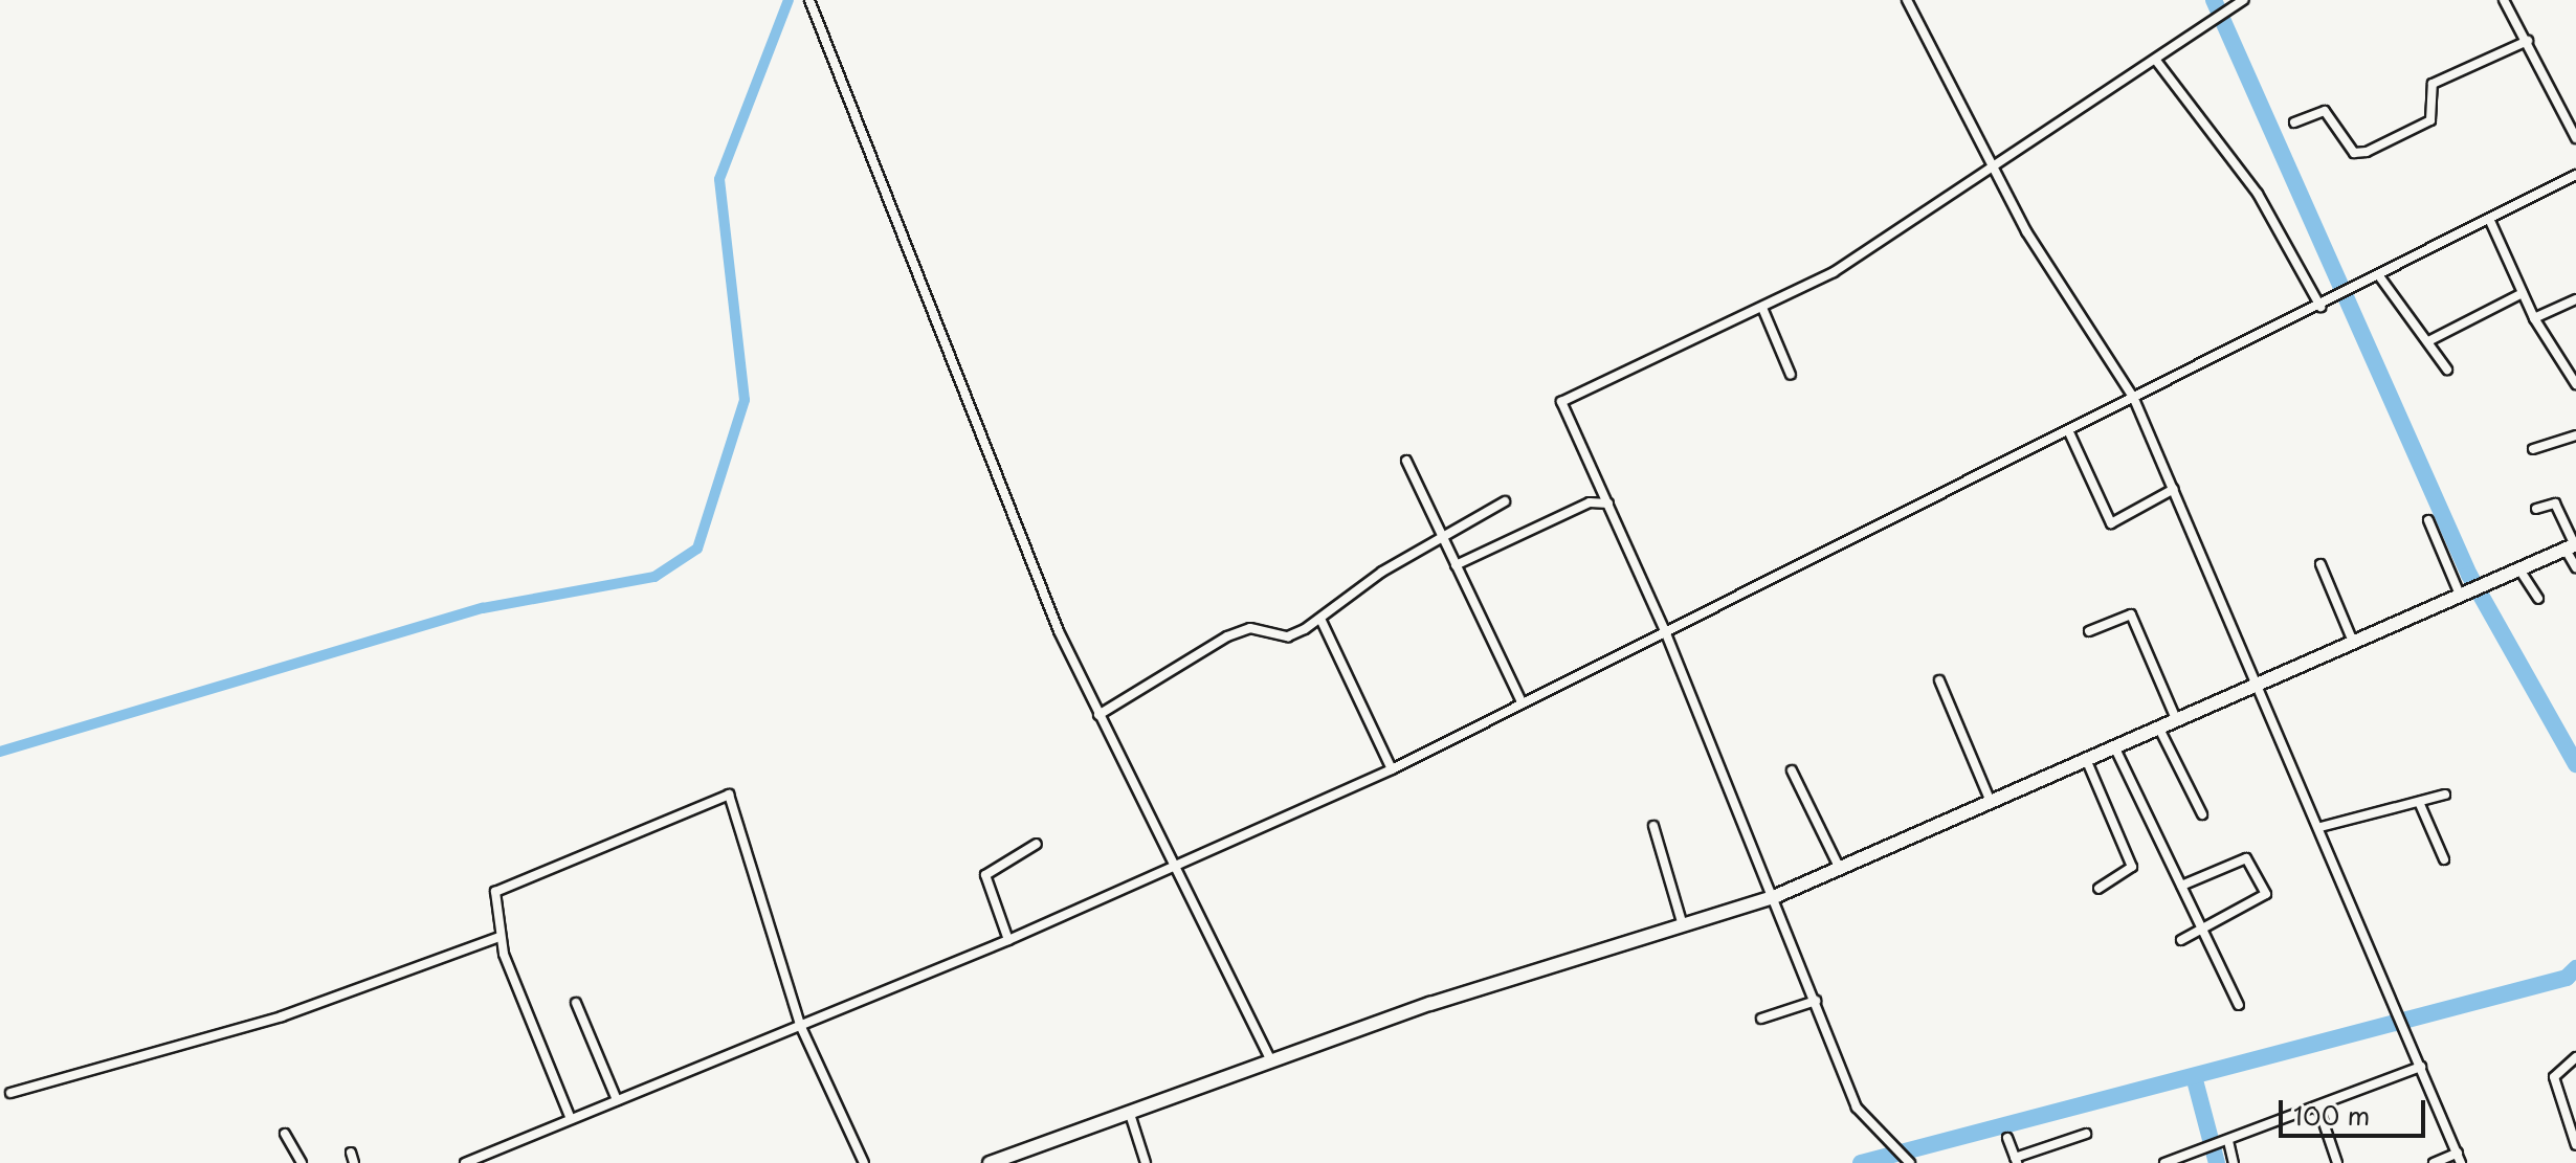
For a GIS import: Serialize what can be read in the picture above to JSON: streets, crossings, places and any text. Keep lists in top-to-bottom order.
{
  "scale_bar": "100 m"
}
